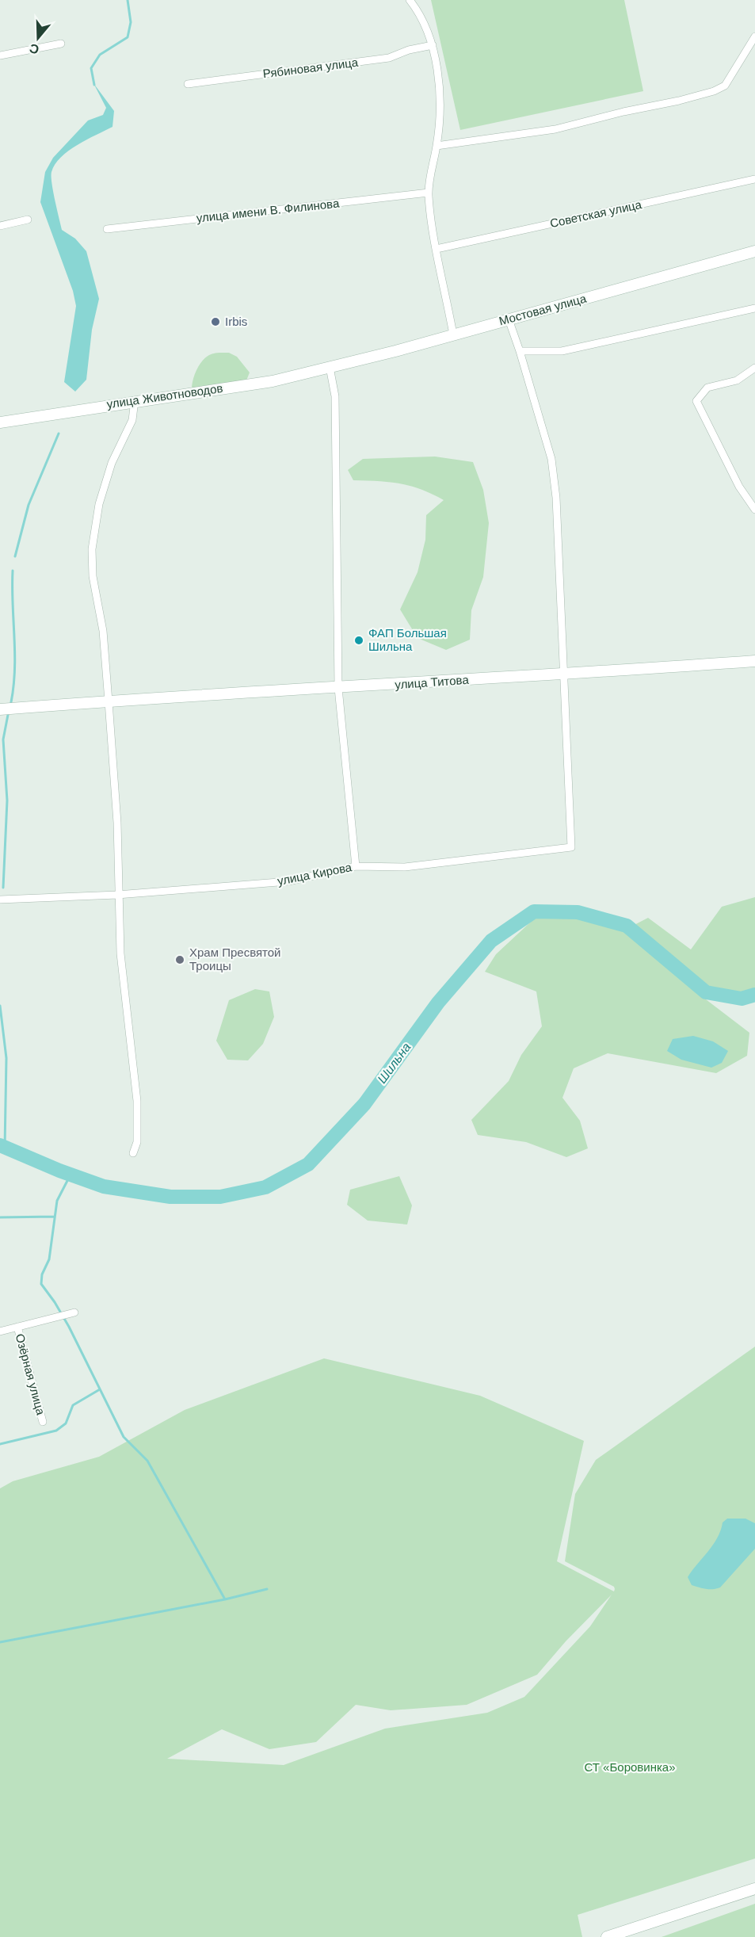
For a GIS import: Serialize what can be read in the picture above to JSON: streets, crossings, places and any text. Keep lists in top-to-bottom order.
{
  "streets": {
    "street": [
      "Рябиновая улица",
      "улица имени В. Филинова",
      "Советская улица",
      "Мостовая улица",
      "улица Животноводов",
      "улица Титова",
      "улица Кирова",
      "Озёрная улица"
    ]
  },
  "crossings": [
    ["Мостовая улица", "улица Животноводов"],
    ["улица Титова", "улица Кирова"]
  ],
  "water": ["Шильна"],
  "parks": ["СТ «Боровинка»"],
  "places": ["Irbis", "ФАП Большая Шильна", "Храм Пресвятой Троицы"],
  "north": "bottom"
}
